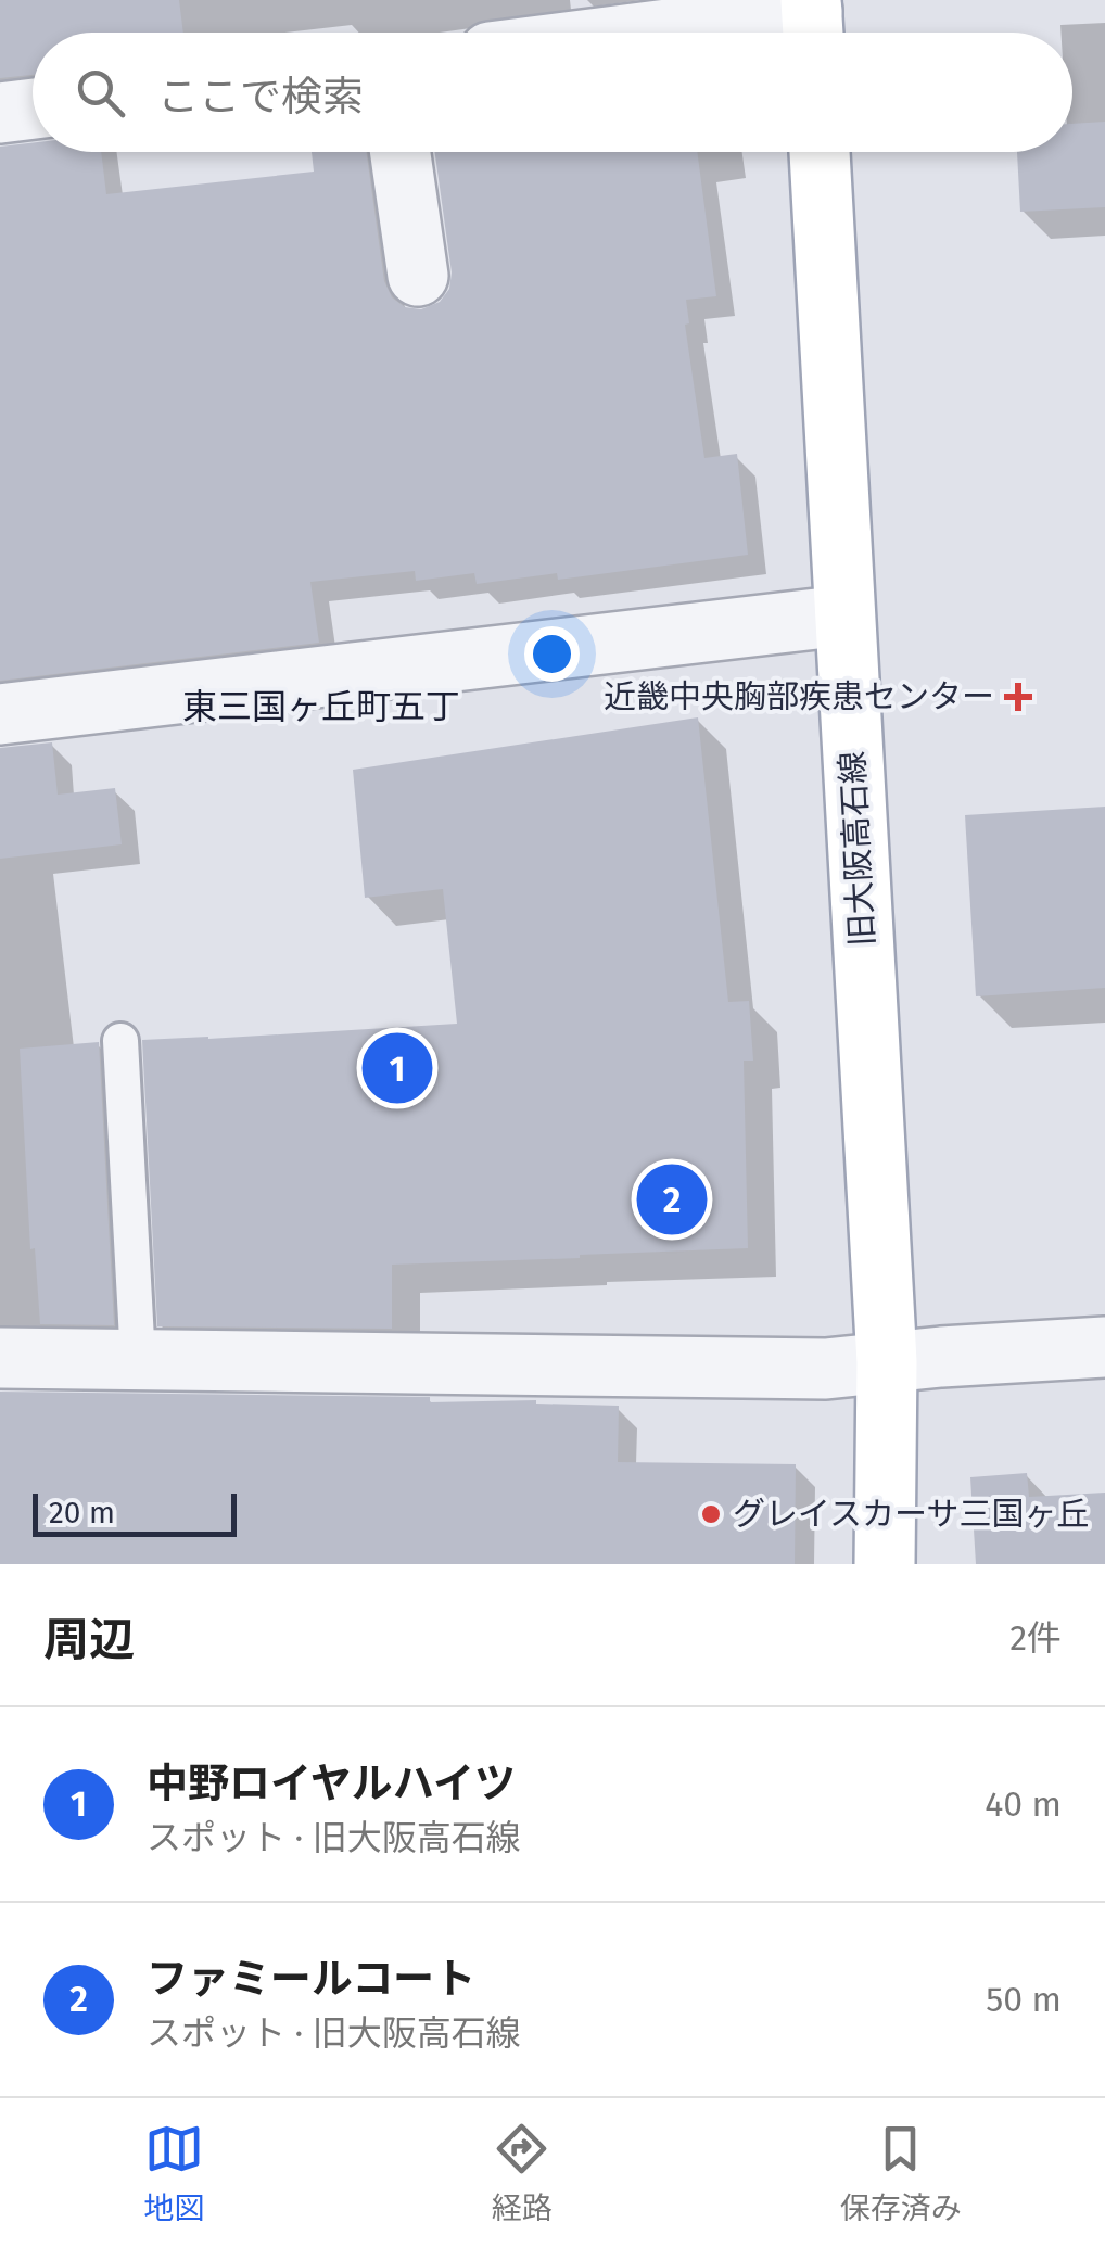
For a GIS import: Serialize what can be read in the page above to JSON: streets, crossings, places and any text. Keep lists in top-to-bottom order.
{
  "streets": {
    "main road": ["旧大阪高石線"]
  },
  "districts": ["東三国ヶ丘町五丁"],
  "places": {
    "health": ["近畿中央胸部疾患センター"],
    "other": ["グレイスカーサ三国ヶ丘"]
  },
  "scale_bar": "20 m",
  "page": {
    "search": "ここで検索",
    "pins": ["1", "2"],
    "scale": "20 m",
    "heading": ["周辺", "2件"],
    "list": [
      {
        "mark": "1",
        "name": "中野ロイヤルハイツ",
        "note": "スポット · 旧大阪高石線",
        "value": "40 m"
      },
      {
        "mark": "2",
        "name": "ファミールコート",
        "note": "スポット · 旧大阪高石線",
        "value": "50 m"
      }
    ],
    "nav": ["地図", "経路", "保存済み"]
  }
}
